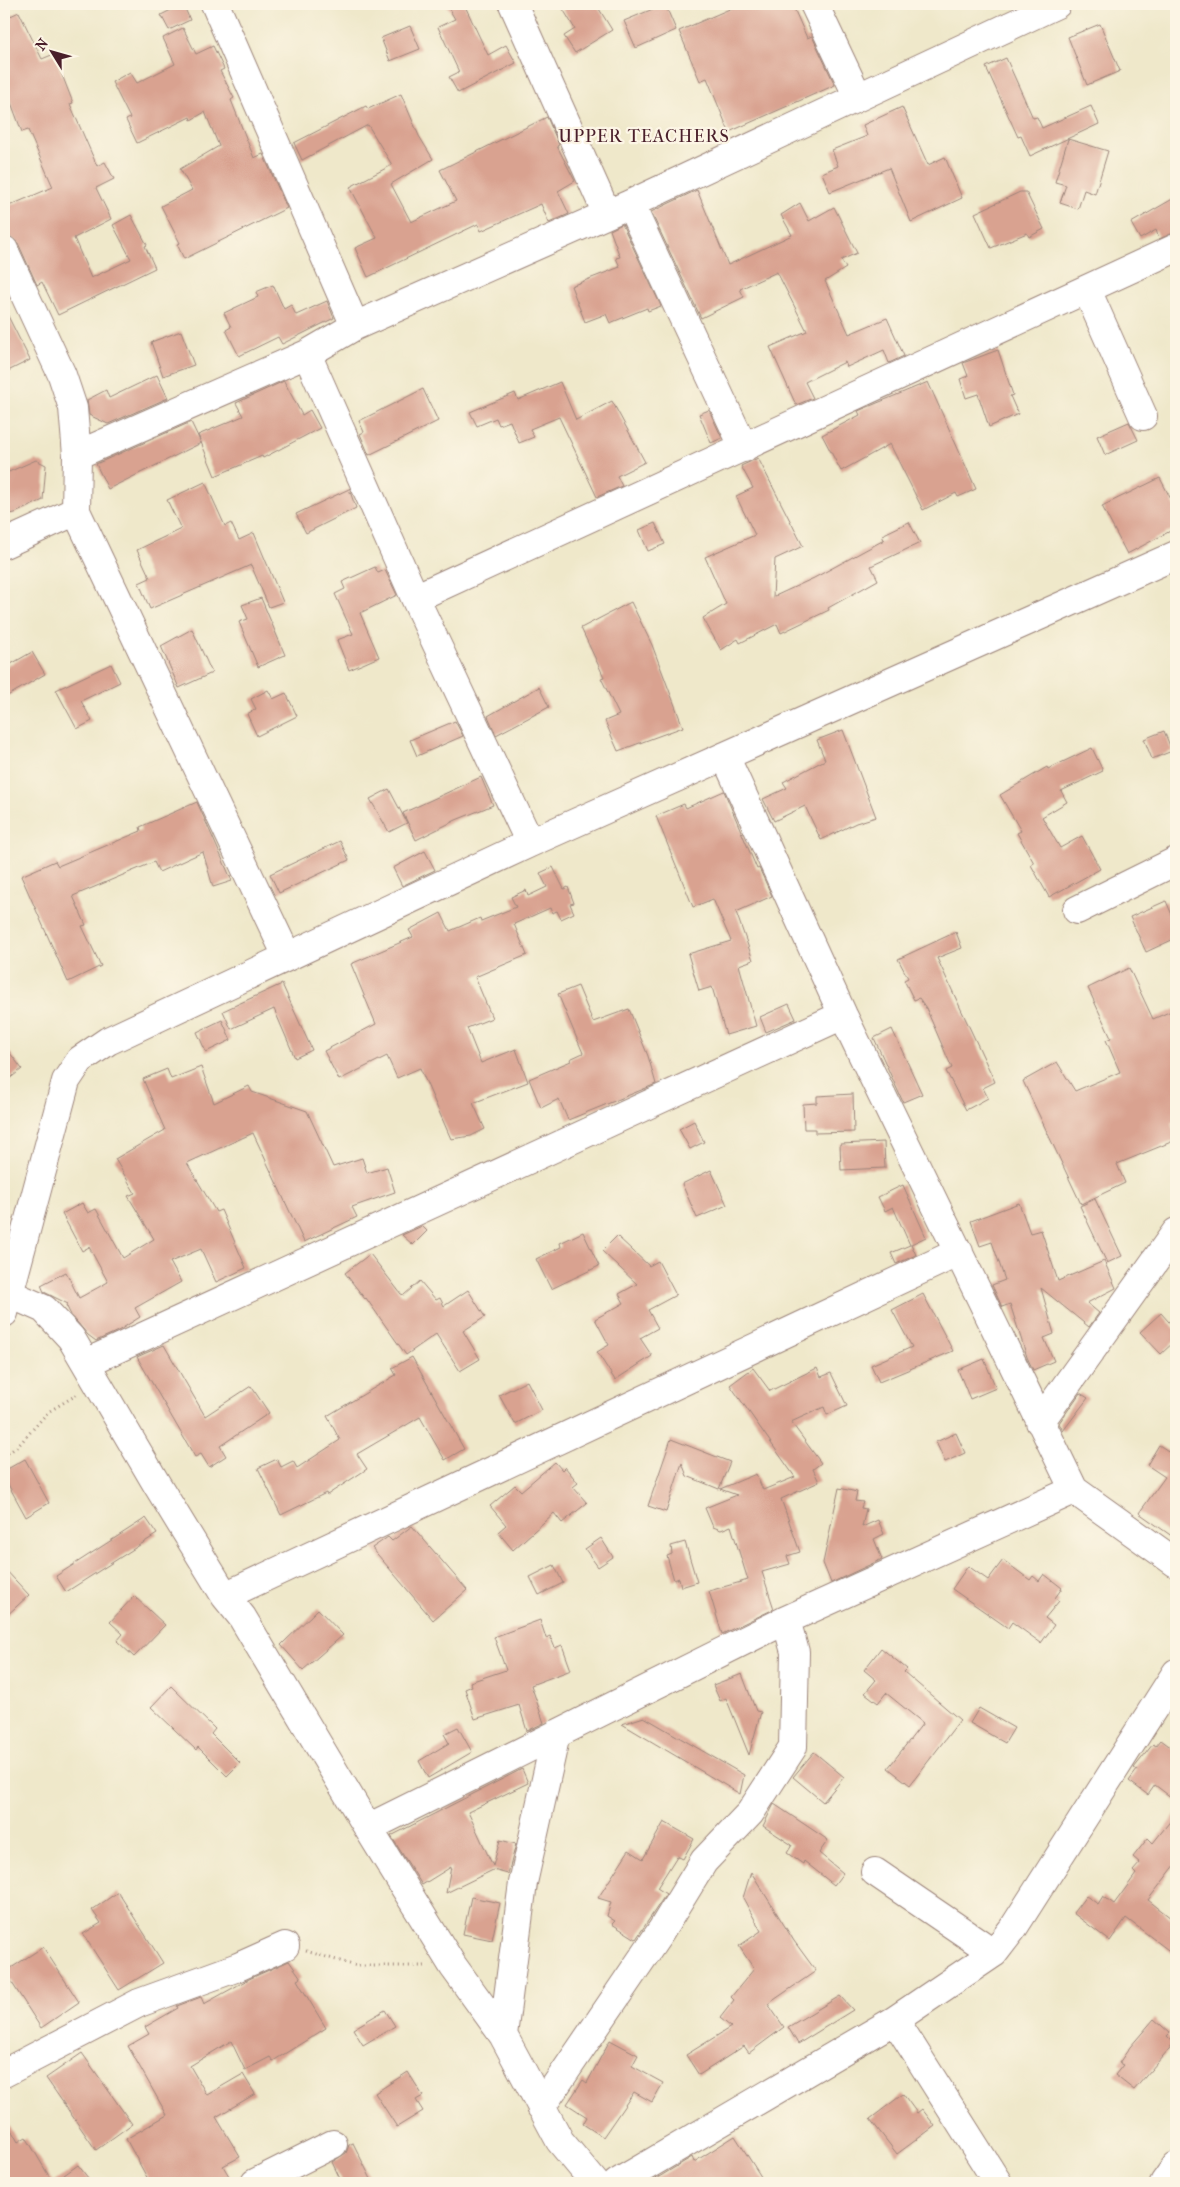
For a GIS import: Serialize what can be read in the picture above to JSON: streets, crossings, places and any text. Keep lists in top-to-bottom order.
{
  "districts": ["UPPER TEACHERS"],
  "north": "top left"
}
